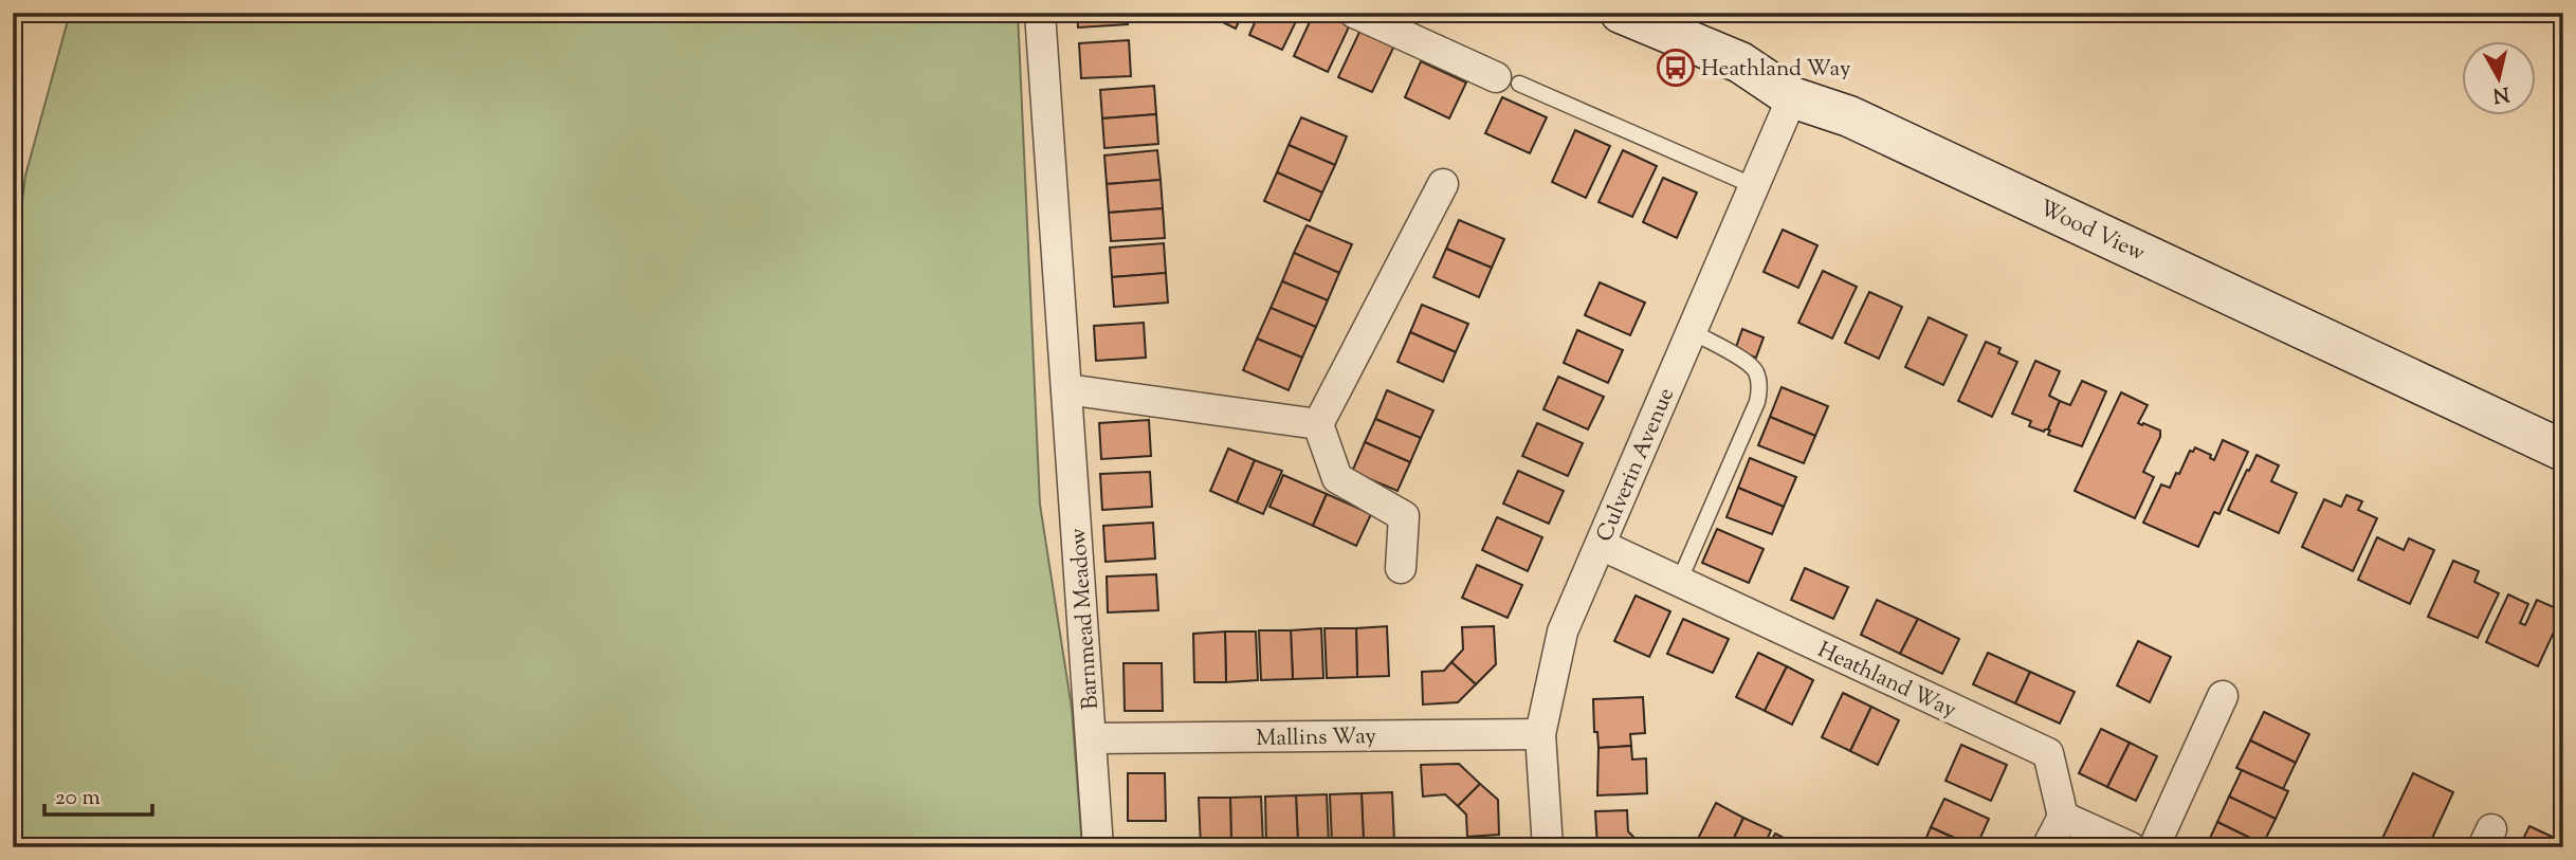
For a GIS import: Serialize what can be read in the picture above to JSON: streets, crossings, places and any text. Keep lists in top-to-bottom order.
{
  "streets": {
    "main road": ["Wood View"],
    "street": [
      "Culverin Avenue",
      "Barnmead Meadow",
      "Heathland Way",
      "Mallins Way"
    ]
  },
  "crossings": [
    ["Wood View", "Culverin Avenue"],
    ["Culverin Avenue", "Heathland Way"],
    ["Culverin Avenue", "Mallins Way"],
    ["Barnmead Meadow", "Mallins Way"]
  ],
  "places": {
    "bus stop": ["Heathland Way"]
  },
  "scale_bar": "20 m",
  "north": "bottom"
}
